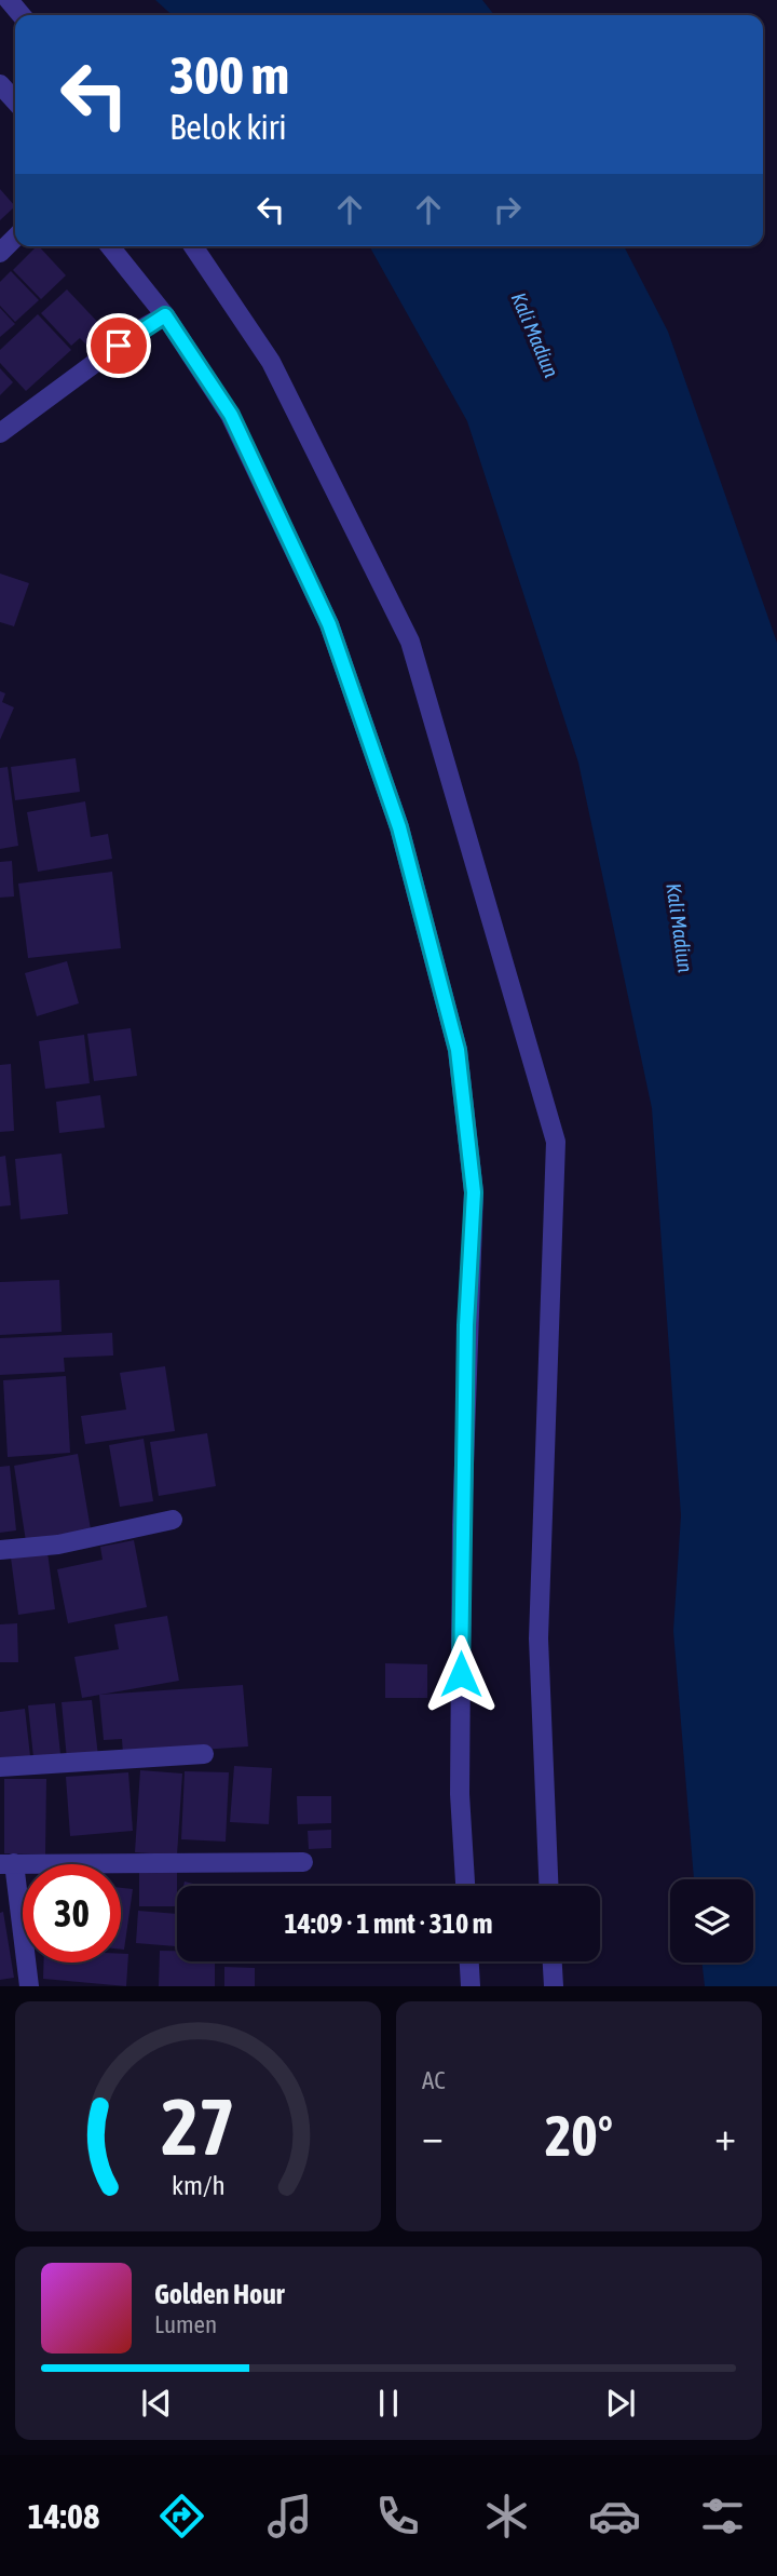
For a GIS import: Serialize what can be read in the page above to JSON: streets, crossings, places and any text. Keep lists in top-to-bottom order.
{
  "water": ["Kali Madiun"],
  "page": {
    "turn": ["300 m", "Belok kiri"],
    "limit": "30",
    "trip": "14:09 · 1 mnt · 310 m",
    "tile": "AC",
    "heat": ["−", "20°", "+"],
    "song": ["Golden Hour", "Lumen"],
    "tabs": "14:08",
    "gauge": ["27", "km/h"]
  }
}
